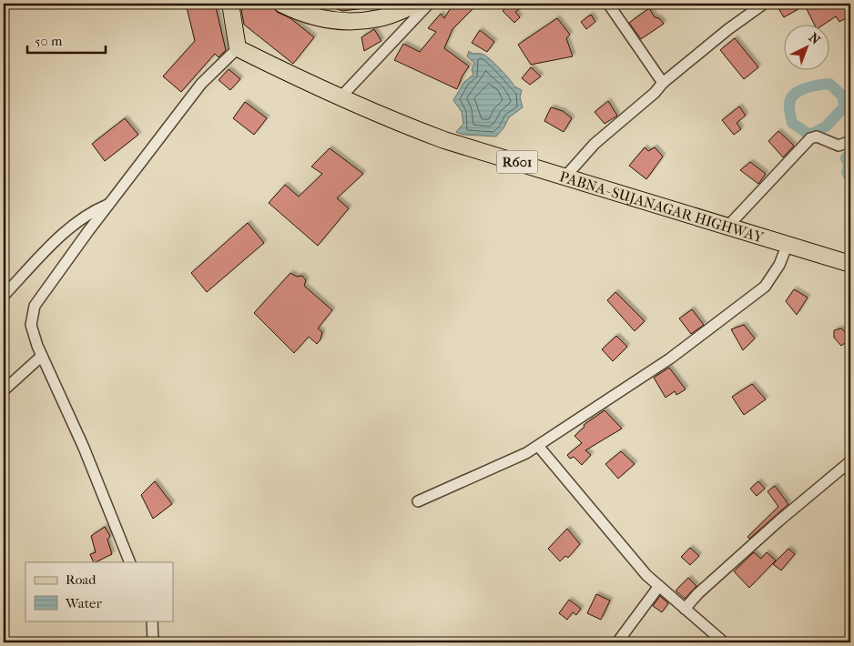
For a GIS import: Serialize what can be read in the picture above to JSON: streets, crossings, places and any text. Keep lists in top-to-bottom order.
{
  "streets": {
    "main road": ["R601", "PABNA- SUJANAGAR HIGHWAY"]
  },
  "legend": ["Road", "Water"],
  "scale_bar": "50 m",
  "north": "top right"
}
